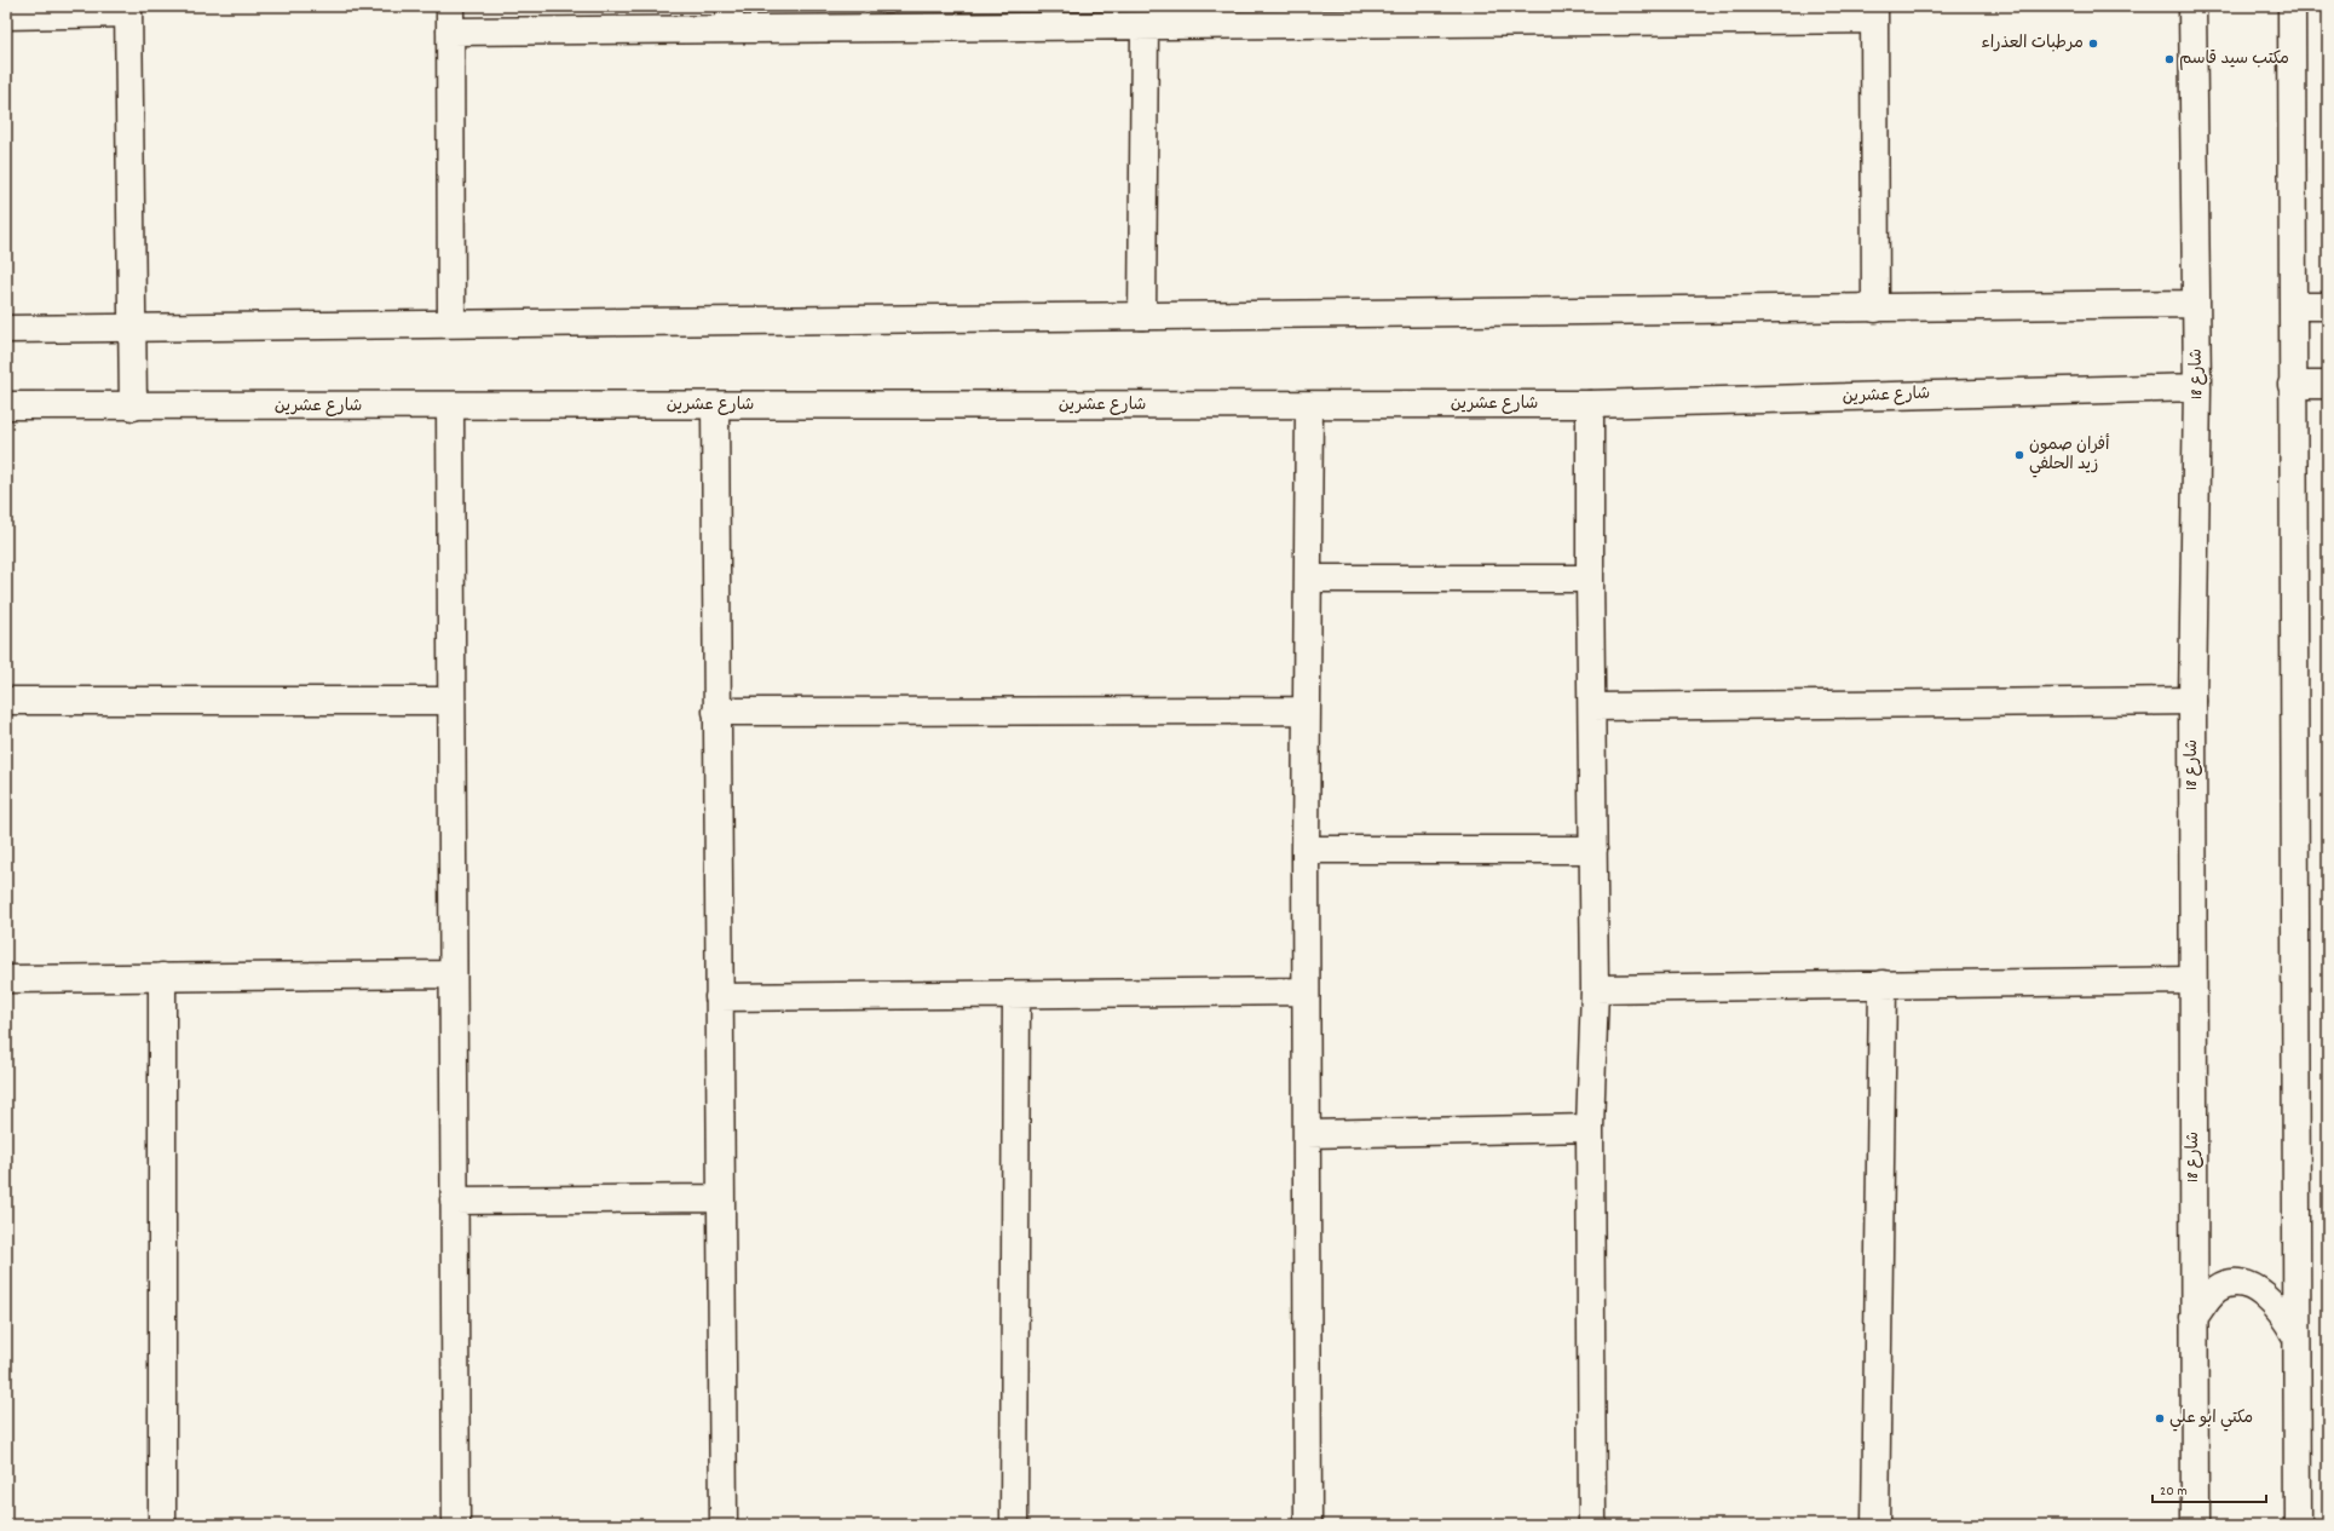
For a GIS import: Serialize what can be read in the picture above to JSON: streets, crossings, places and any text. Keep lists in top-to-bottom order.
{
  "streets": {
    "street": ["شارع 18", "شارع عشرين"]
  },
  "crossings": [
    ["شارع 18", "شارع عشرين"]
  ],
  "places": [
    "مرطبات العذراء",
    "مكتب سيد قاسم",
    "أفران صمون زيد الحلفي",
    "مكتي ابو علي"
  ],
  "scale_bar": "20 m"
}
